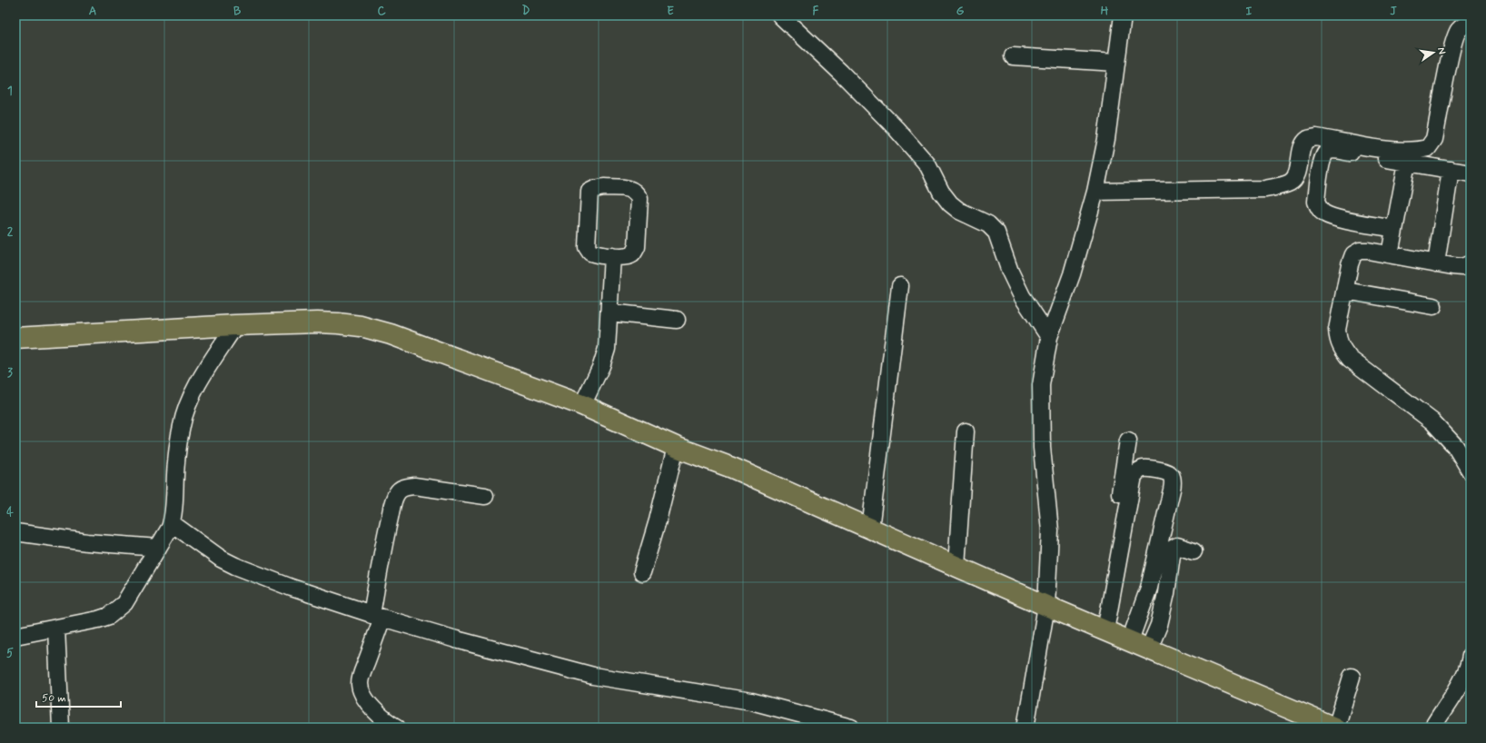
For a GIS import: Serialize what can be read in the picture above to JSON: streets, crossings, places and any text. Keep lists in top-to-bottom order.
{
  "scale_bar": "50 m",
  "north": "right",
  "grid": {
    "columns": [
      "A",
      "B",
      "C",
      "D",
      "E",
      "F",
      "G",
      "H",
      "I",
      "J"
    ],
    "rows": [
      "1",
      "2",
      "3",
      "4",
      "5"
    ]
  }
}
